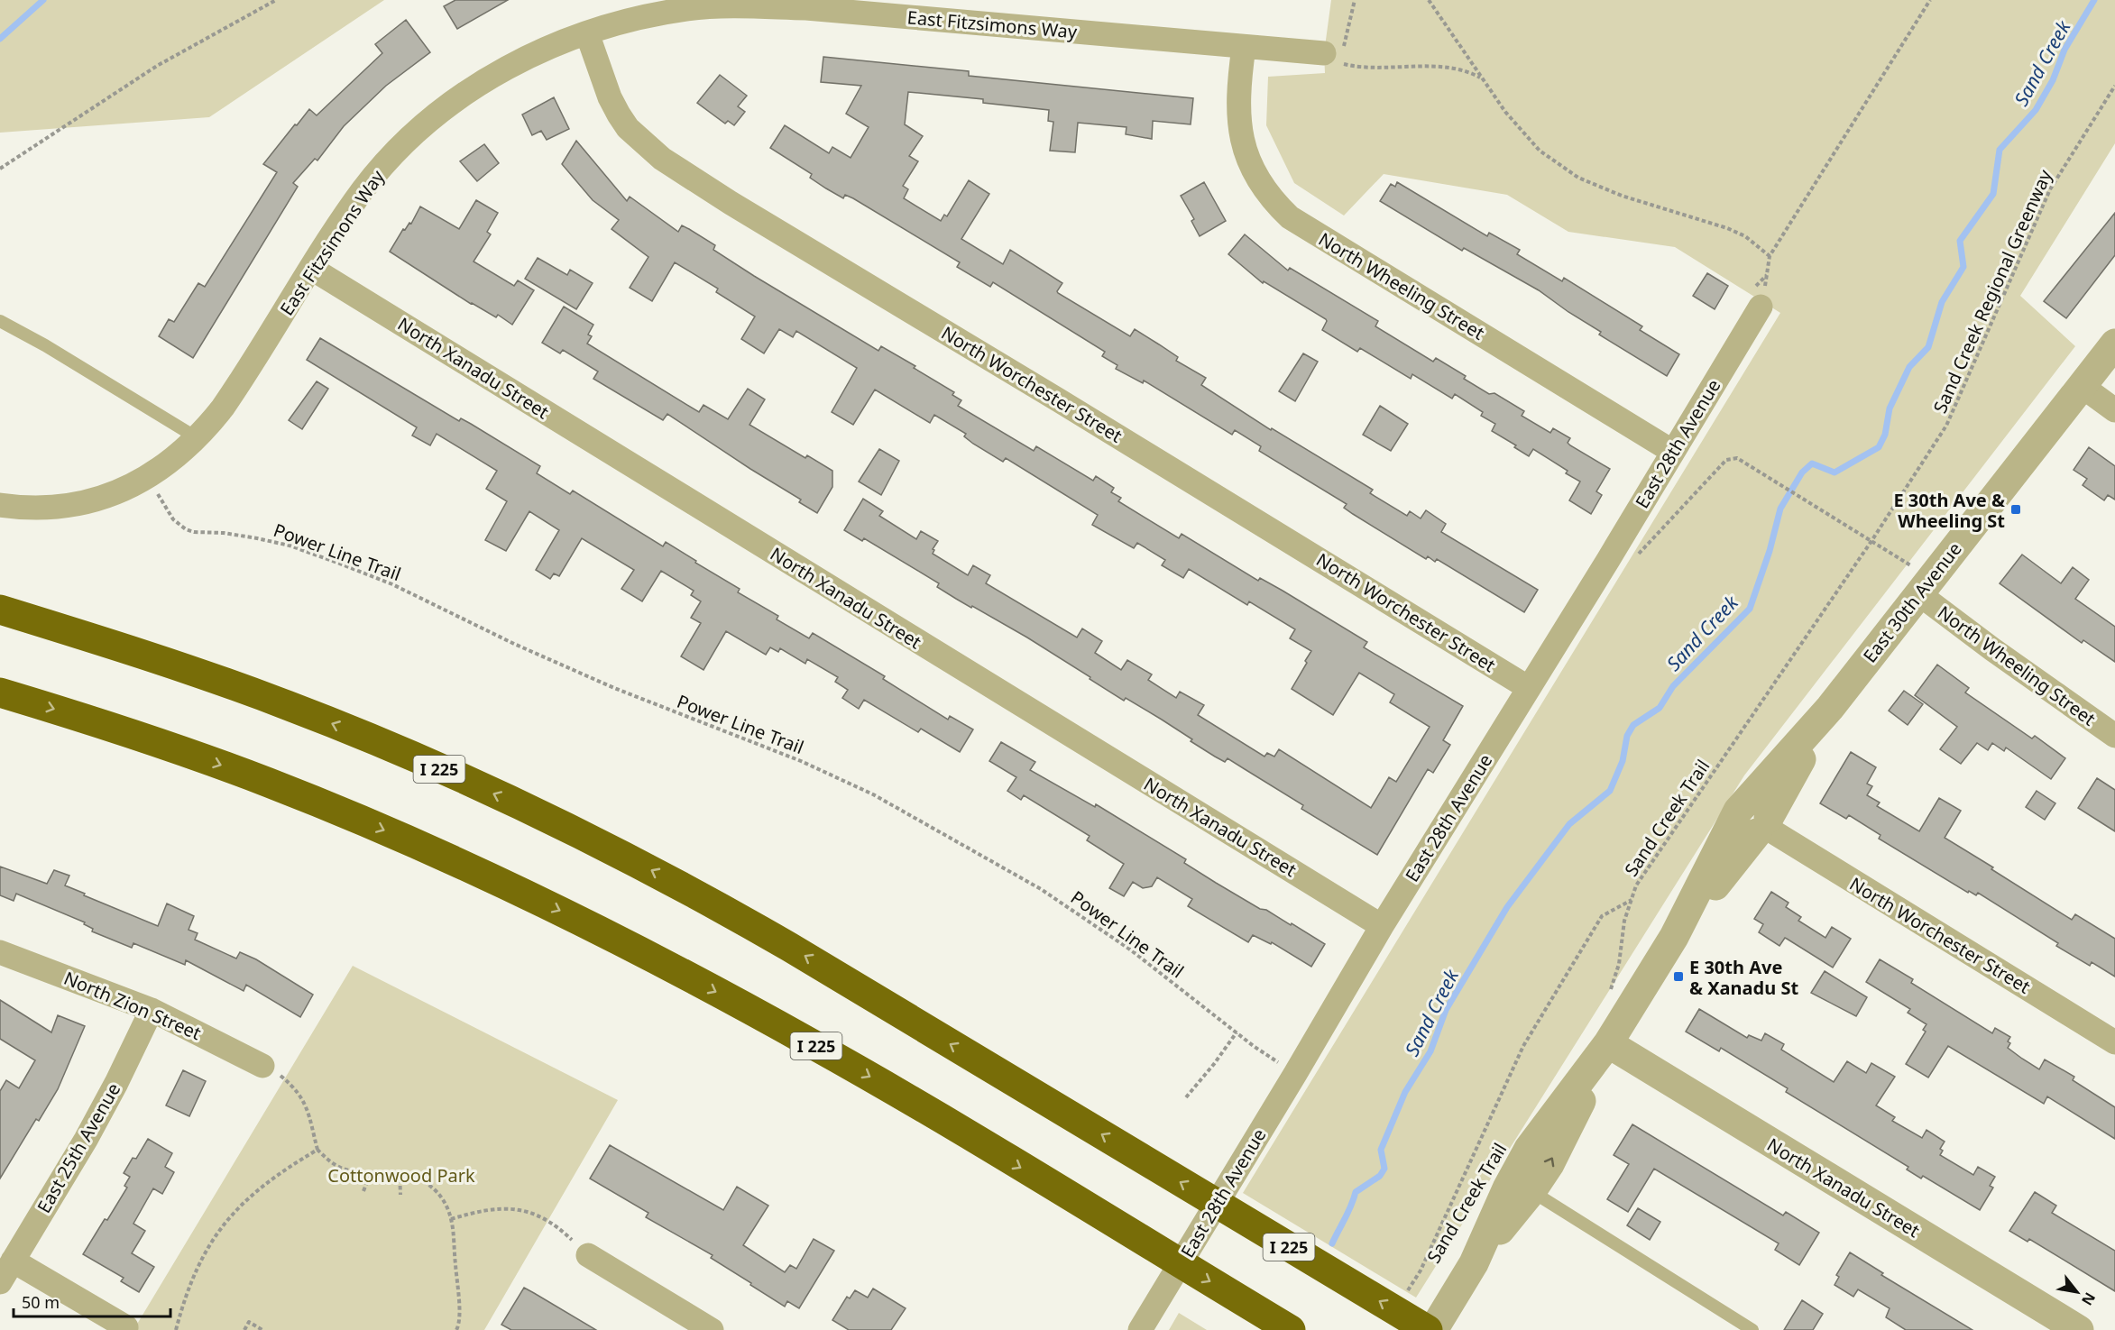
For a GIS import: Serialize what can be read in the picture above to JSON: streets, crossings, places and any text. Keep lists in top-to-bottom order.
{
  "streets": {
    "highway": ["I 225"],
    "street": [
      "East Fitzsimons Way",
      "North Wheeling Street",
      "North Xanadu Street",
      "North Worchester Street",
      "East 28th Avenue",
      "East 30th Avenue",
      "North Zion Street",
      "East 25th Avenue"
    ],
    "path": ["Sand Creek Regional Greenway", "Power Line Trail", "Sand Creek Trail"]
  },
  "crossings": [
    ["East Fitzsimons Way", "North Wheeling Street"],
    ["East Fitzsimons Way", "North Xanadu Street"],
    ["East Fitzsimons Way", "North Worchester Street"],
    ["East Fitzsimons Way", "Power Line Trail"],
    ["North Wheeling Street", "East 28th Avenue"],
    ["North Wheeling Street", "East 30th Avenue"],
    ["Sand Creek Regional Greenway", "Sand Creek Trail"],
    ["North Xanadu Street", "East 28th Avenue"],
    ["North Xanadu Street", "East 30th Avenue"],
    ["North Worchester Street", "East 28th Avenue"],
    ["North Worchester Street", "East 30th Avenue"],
    ["East 28th Avenue", "Power Line Trail"],
    ["North Zion Street", "East 25th Avenue"]
  ],
  "water": ["Sand Creek"],
  "parks": ["Cottonwood Park"],
  "places": {
    "transit": ["E 30th Ave & Wheeling St", "E 30th Ave & Xanadu St"]
  },
  "scale_bar": "50 m",
  "north": "bottom right"
}
